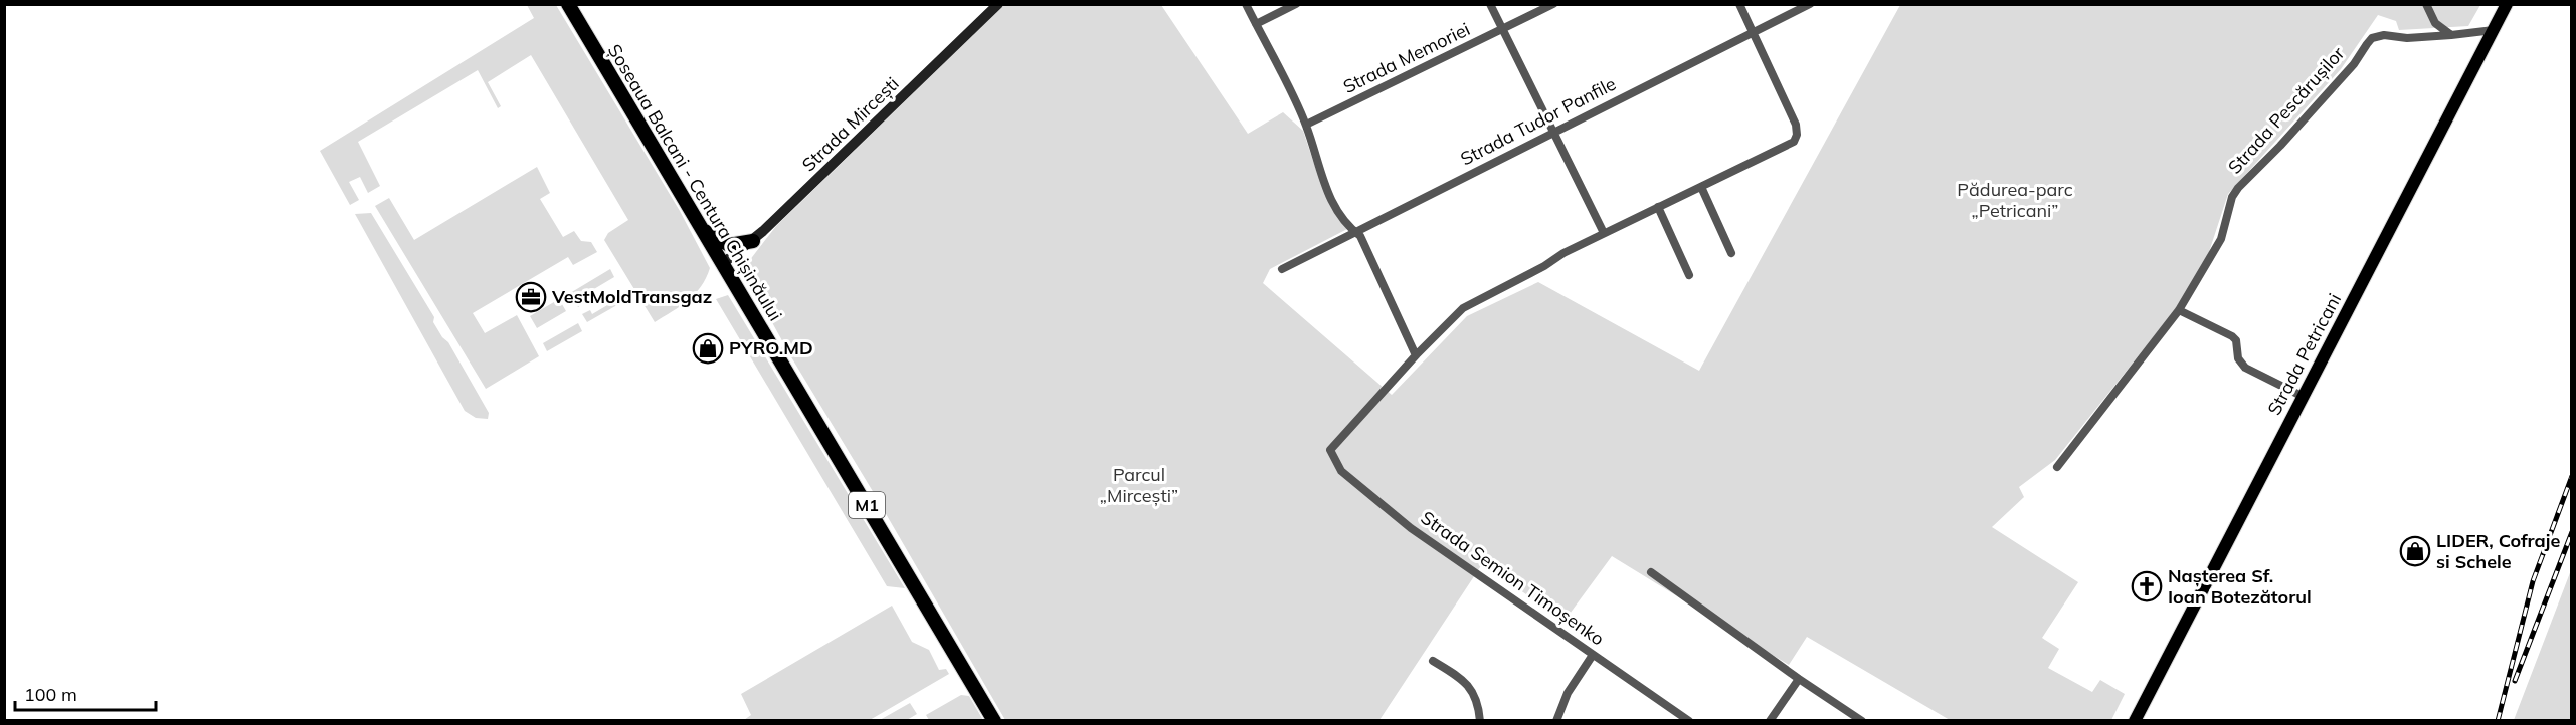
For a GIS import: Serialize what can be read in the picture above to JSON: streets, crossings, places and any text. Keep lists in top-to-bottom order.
{
  "streets": {
    "highway": ["Șoseaua Balcani - Centura Chișinăului", "M1"],
    "main road": ["Strada Mircești", "Strada Petricani"],
    "street": [
      "Strada Memoriei",
      "Strada Pescărușilor",
      "Strada Tudor Panfile",
      "Strada Semion Timoșenko"
    ]
  },
  "crossings": [
    ["Strada Pescărușilor", "Strada Petricani"],
    ["Strada Mircești", "Șoseaua Balcani - Centura Chișinăului"]
  ],
  "parks": ["Pădurea-parc „Petricani”", "Parcul „Mircești”"],
  "places": {
    "office": ["VestMoldTransgaz"],
    "shop": ["PYRO.MD", "LIDER, Cofraje si Schele"],
    "church": ["Nașterea Sf. Ioan Botezătorul"]
  },
  "scale_bar": "100 m"
}
